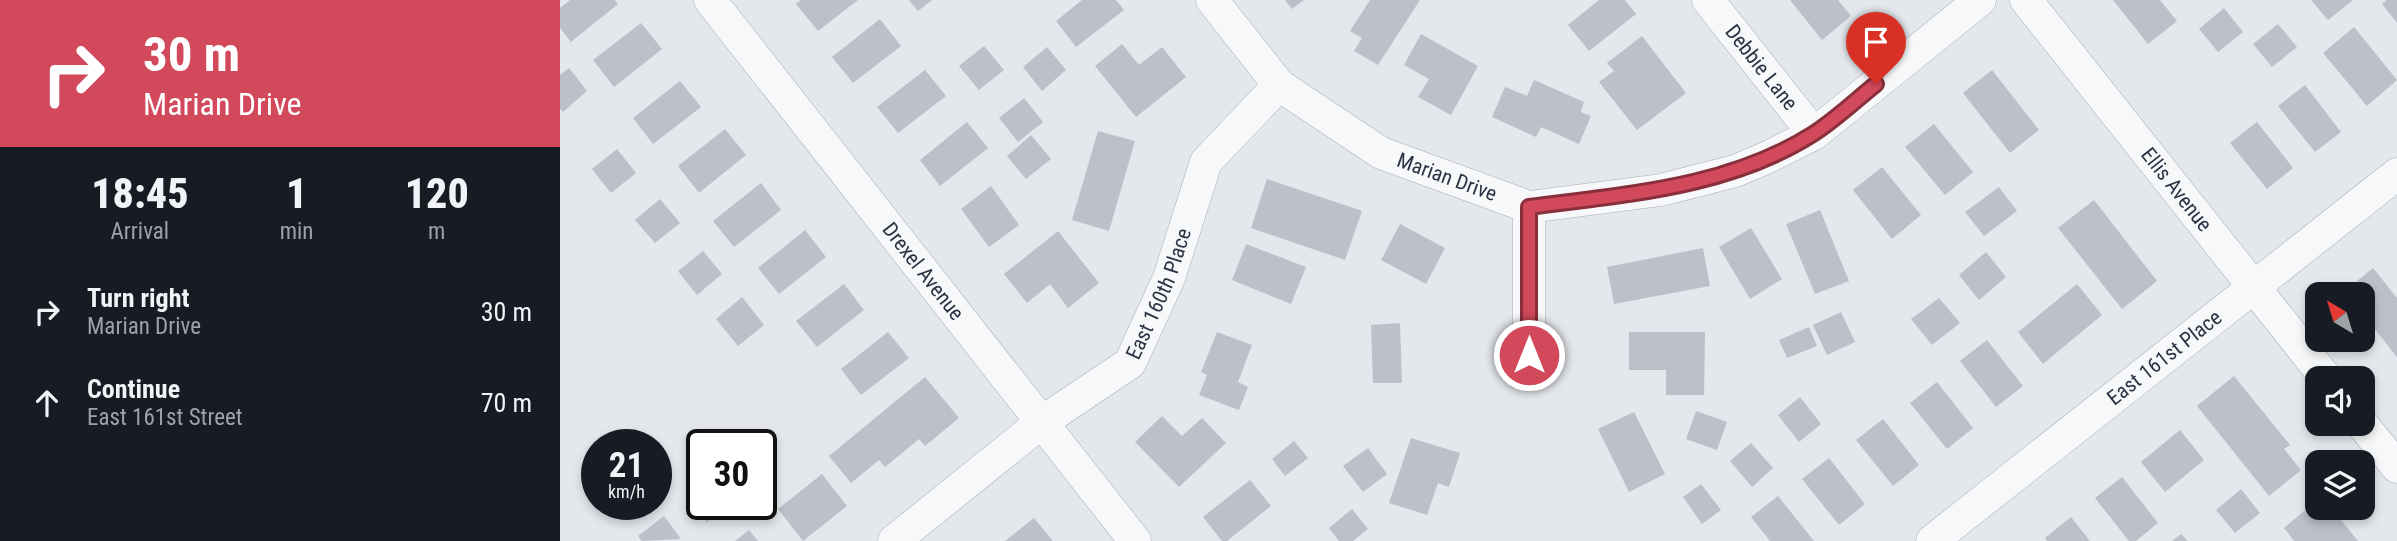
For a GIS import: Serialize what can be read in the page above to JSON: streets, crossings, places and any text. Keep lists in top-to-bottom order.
{
  "streets": {
    "street": [
      "Debbie Lane",
      "Marian Drive",
      "Ellis Avenue",
      "Drexel Avenue",
      "East 160th Place",
      "East 161st Place"
    ]
  },
  "crossings": [
    ["Debbie Lane", "Marian Drive"],
    ["Marian Drive", "East 160th Place"],
    ["Ellis Avenue", "East 161st Place"],
    ["Drexel Avenue", "East 160th Place"]
  ],
  "north": "top left",
  "page": {
    "turn": ["30 m", "Marian Drive"],
    "eta": [
      "18:45",
      "Arrival",
      "1",
      "min",
      "120",
      "m"
    ],
    "list": [
      {
        "name": "Turn right",
        "note": "Marian Drive",
        "value": "30 m"
      },
      {
        "name": "Continue",
        "note": "East 161st Street",
        "value": "70 m"
      }
    ],
    "speed": "21 km/h",
    "limit": "30"
  }
}
